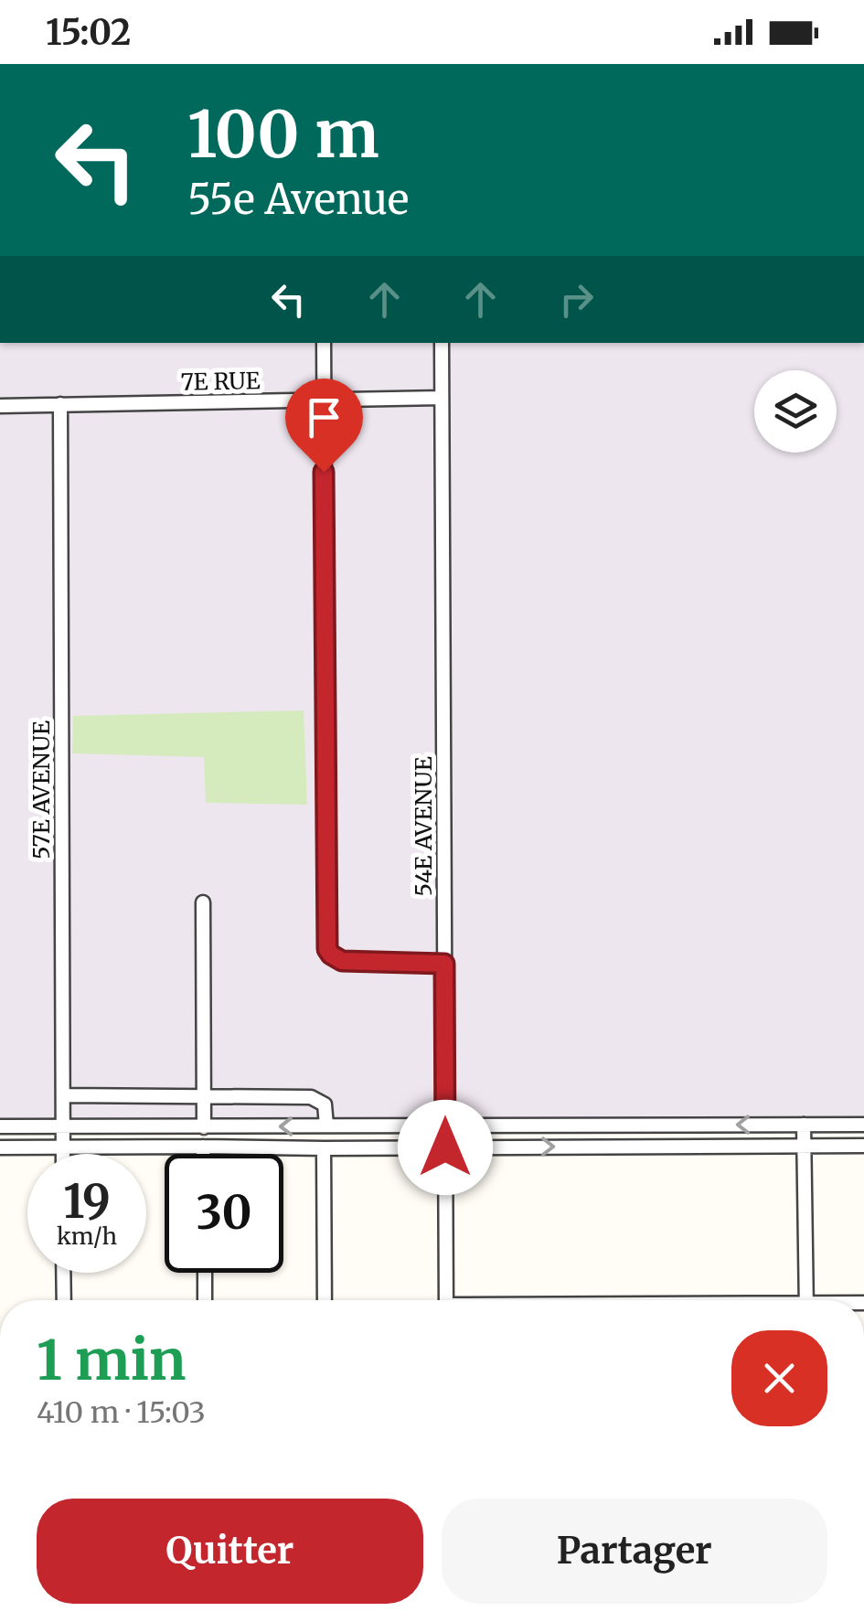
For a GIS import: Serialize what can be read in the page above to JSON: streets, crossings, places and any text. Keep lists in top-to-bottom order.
{
  "streets": {
    "street": ["7E RUE", "57E AVENUE", "54E AVENUE"]
  },
  "crossings": [
    ["7E RUE", "57E AVENUE"],
    ["7E RUE", "54E AVENUE"]
  ],
  "page": {
    "status": "15:02",
    "turn": ["100 m", "55e Avenue"],
    "speed": "19 km/h",
    "limit": "30",
    "heading": ["1 min", "410 m · 15:03"],
    "buttons": ["Quitter", "Partager"]
  }
}
